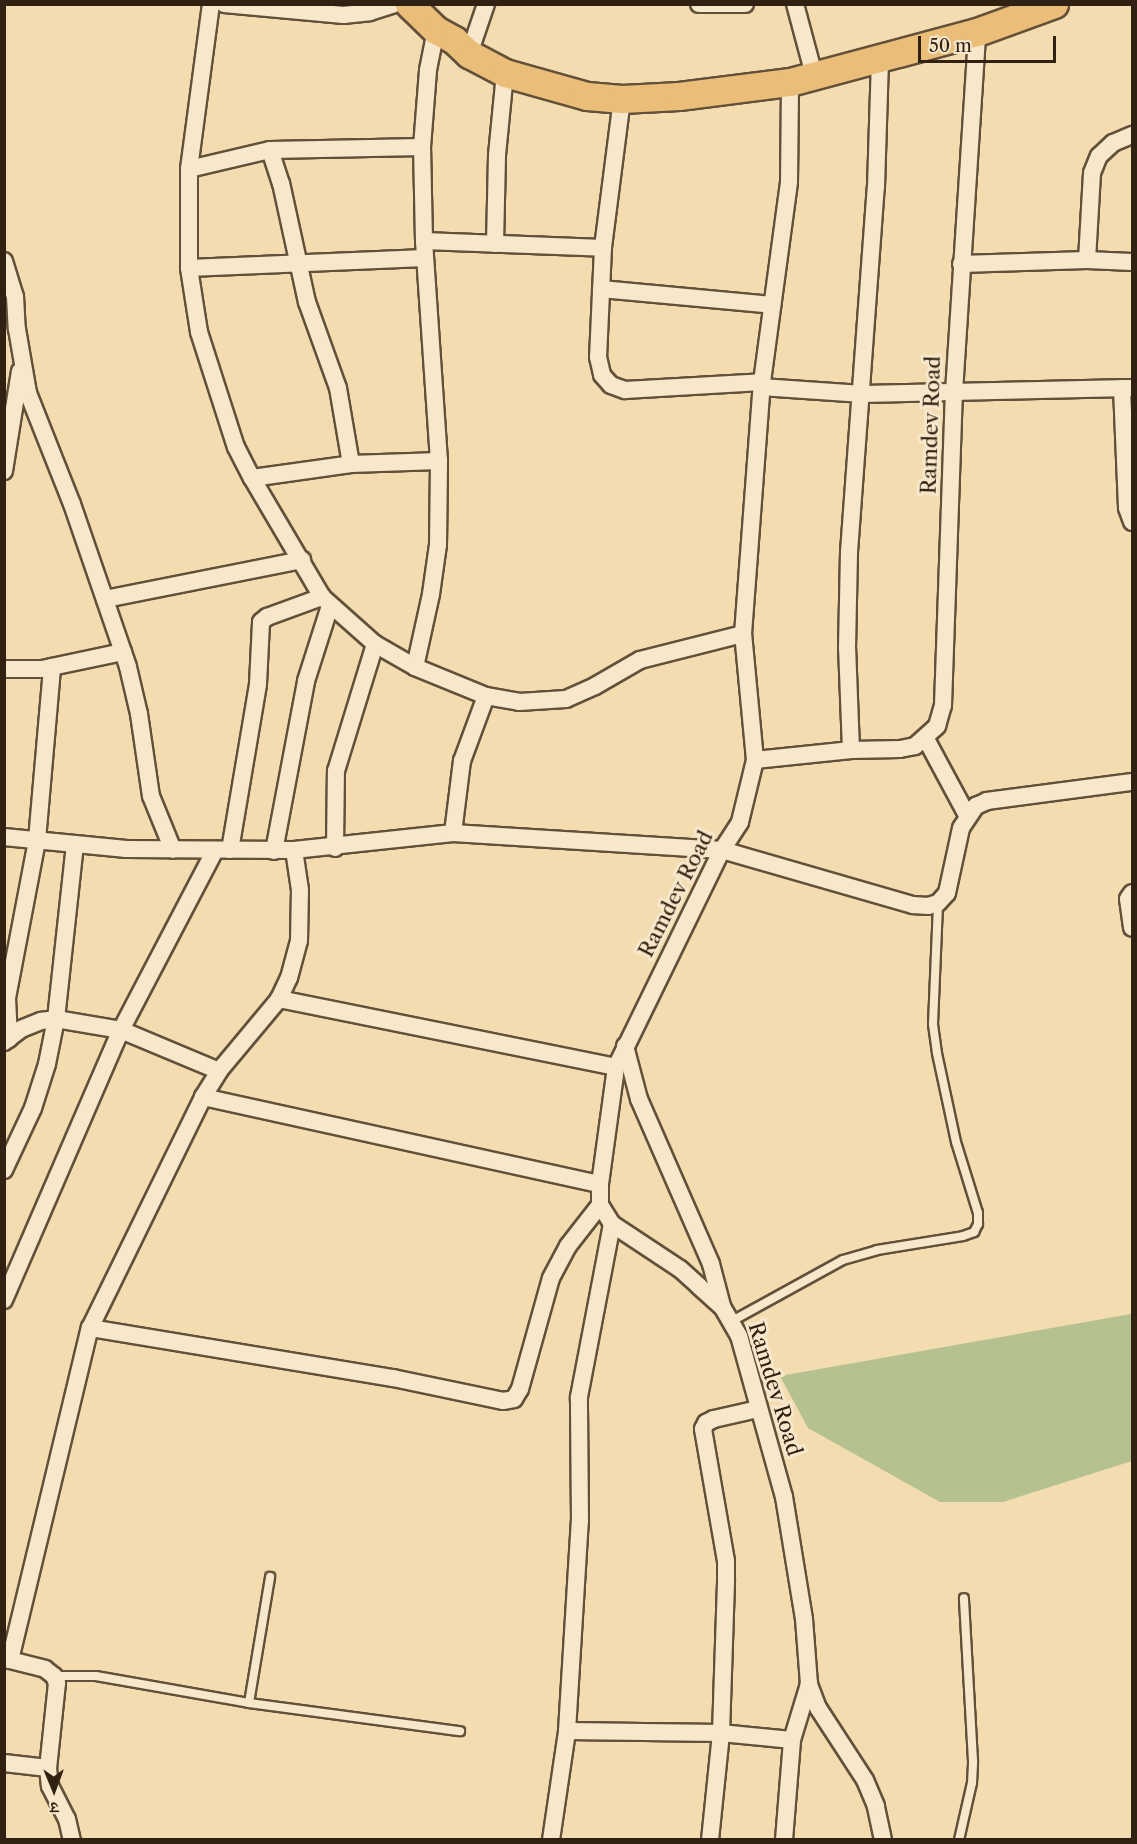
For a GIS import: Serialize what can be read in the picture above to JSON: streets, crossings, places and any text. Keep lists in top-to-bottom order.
{
  "streets": {
    "street": ["Ramdev Road"]
  },
  "scale_bar": "50 m",
  "north": "bottom"
}
